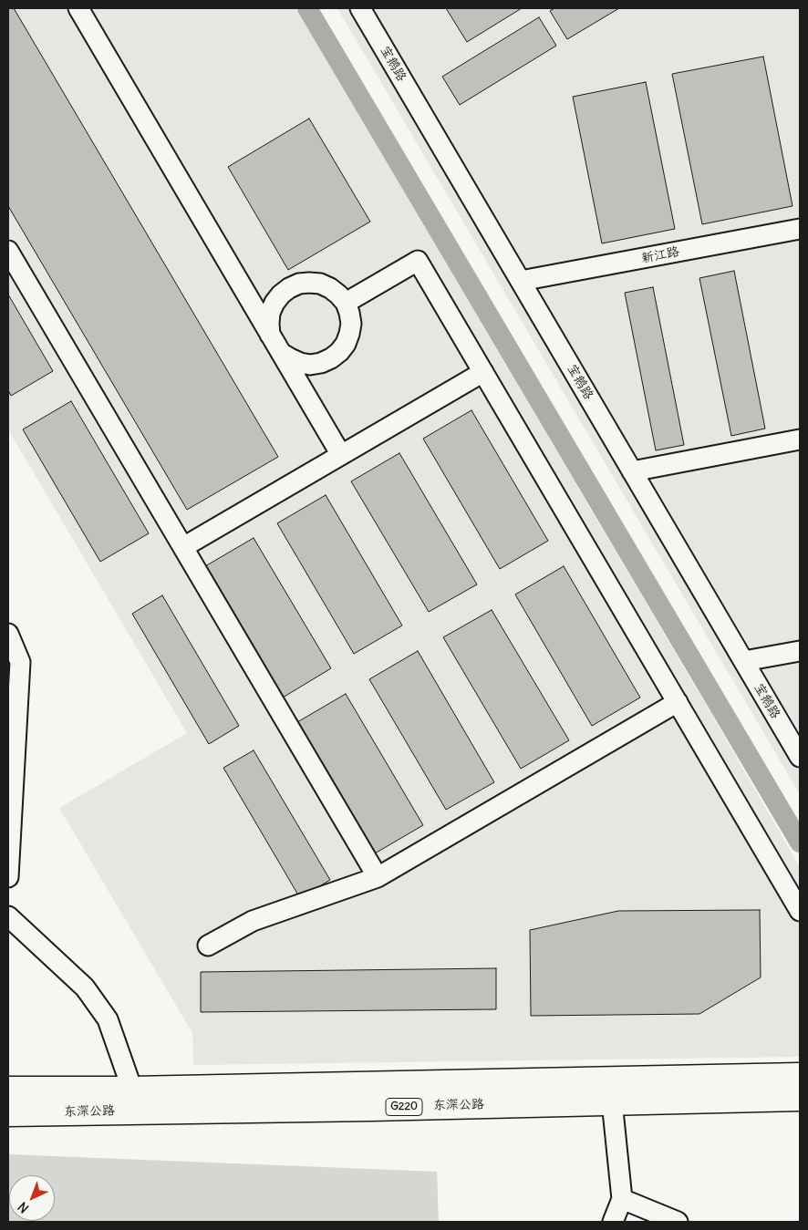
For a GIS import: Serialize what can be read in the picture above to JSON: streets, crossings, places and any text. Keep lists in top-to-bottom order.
{
  "streets": {
    "highway": ["东深公路", "G220"],
    "lane": ["宝鹅路", "新江路"]
  },
  "crossings": [
    ["宝鹅路", "新江路"]
  ],
  "north": "bottom left"
}
